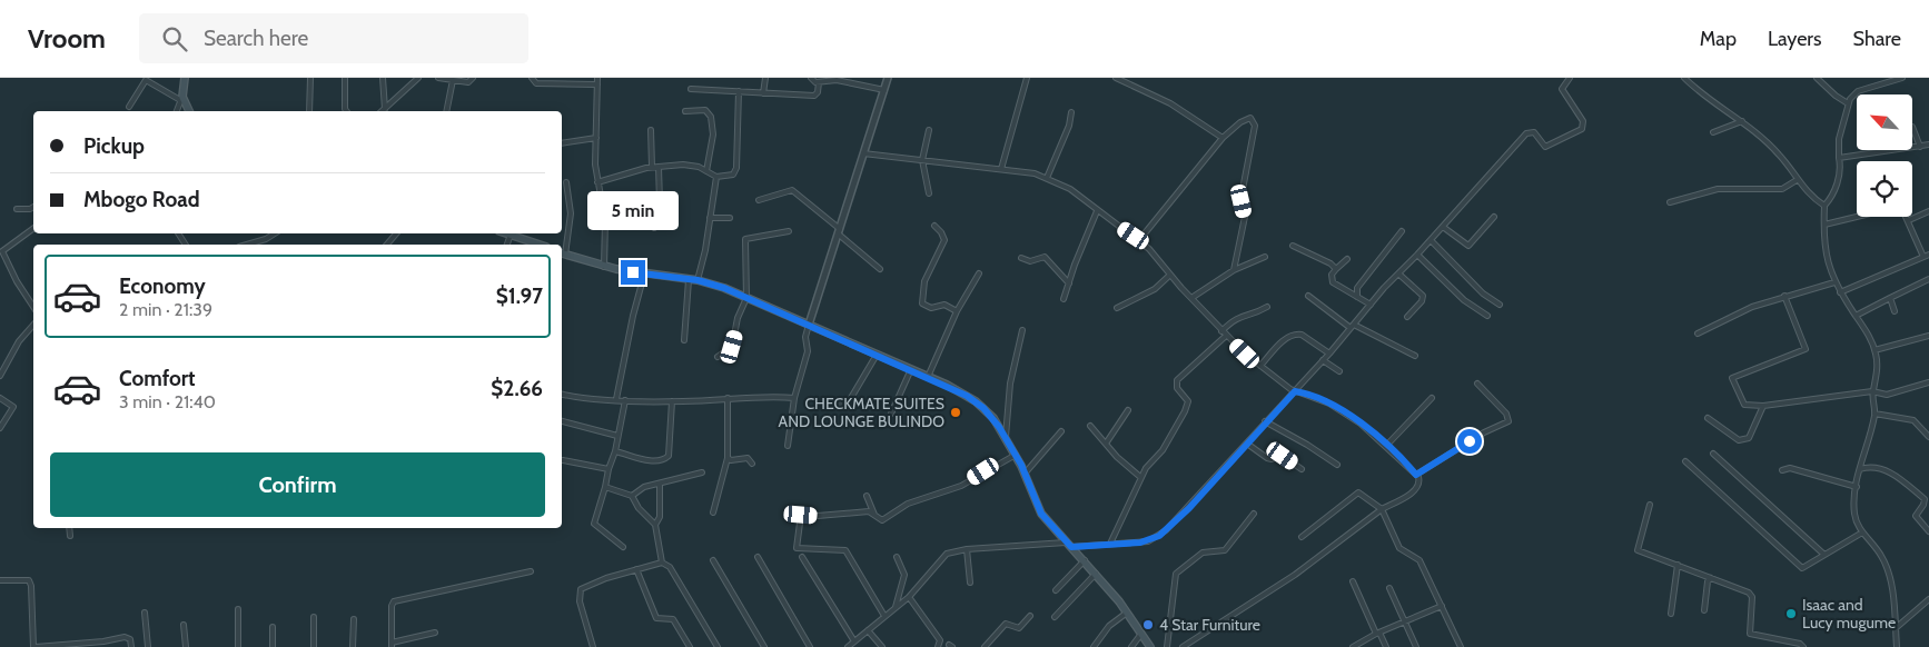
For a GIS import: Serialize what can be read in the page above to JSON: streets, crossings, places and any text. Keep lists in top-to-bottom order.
{
  "places": ["CHECKMATE SUITES AND LOUNGE BULINDO", "Isaac and Lucy mugume", "4 Star Furniture"],
  "north": "top left",
  "page": {
    "header": "Vroom",
    "search": "Search here",
    "nav": ["Map", "Layers", "Share"],
    "banner": ["Pickup", "Mbogo Road"],
    "bubble": "5 min",
    "list": [
      {
        "name": "Economy",
        "note": "2 min · 21:39",
        "value": "$1.97"
      },
      {
        "name": "Comfort",
        "note": "3 min · 21:40",
        "value": "$2.66"
      }
    ],
    "buttons": "Confirm"
  }
}
